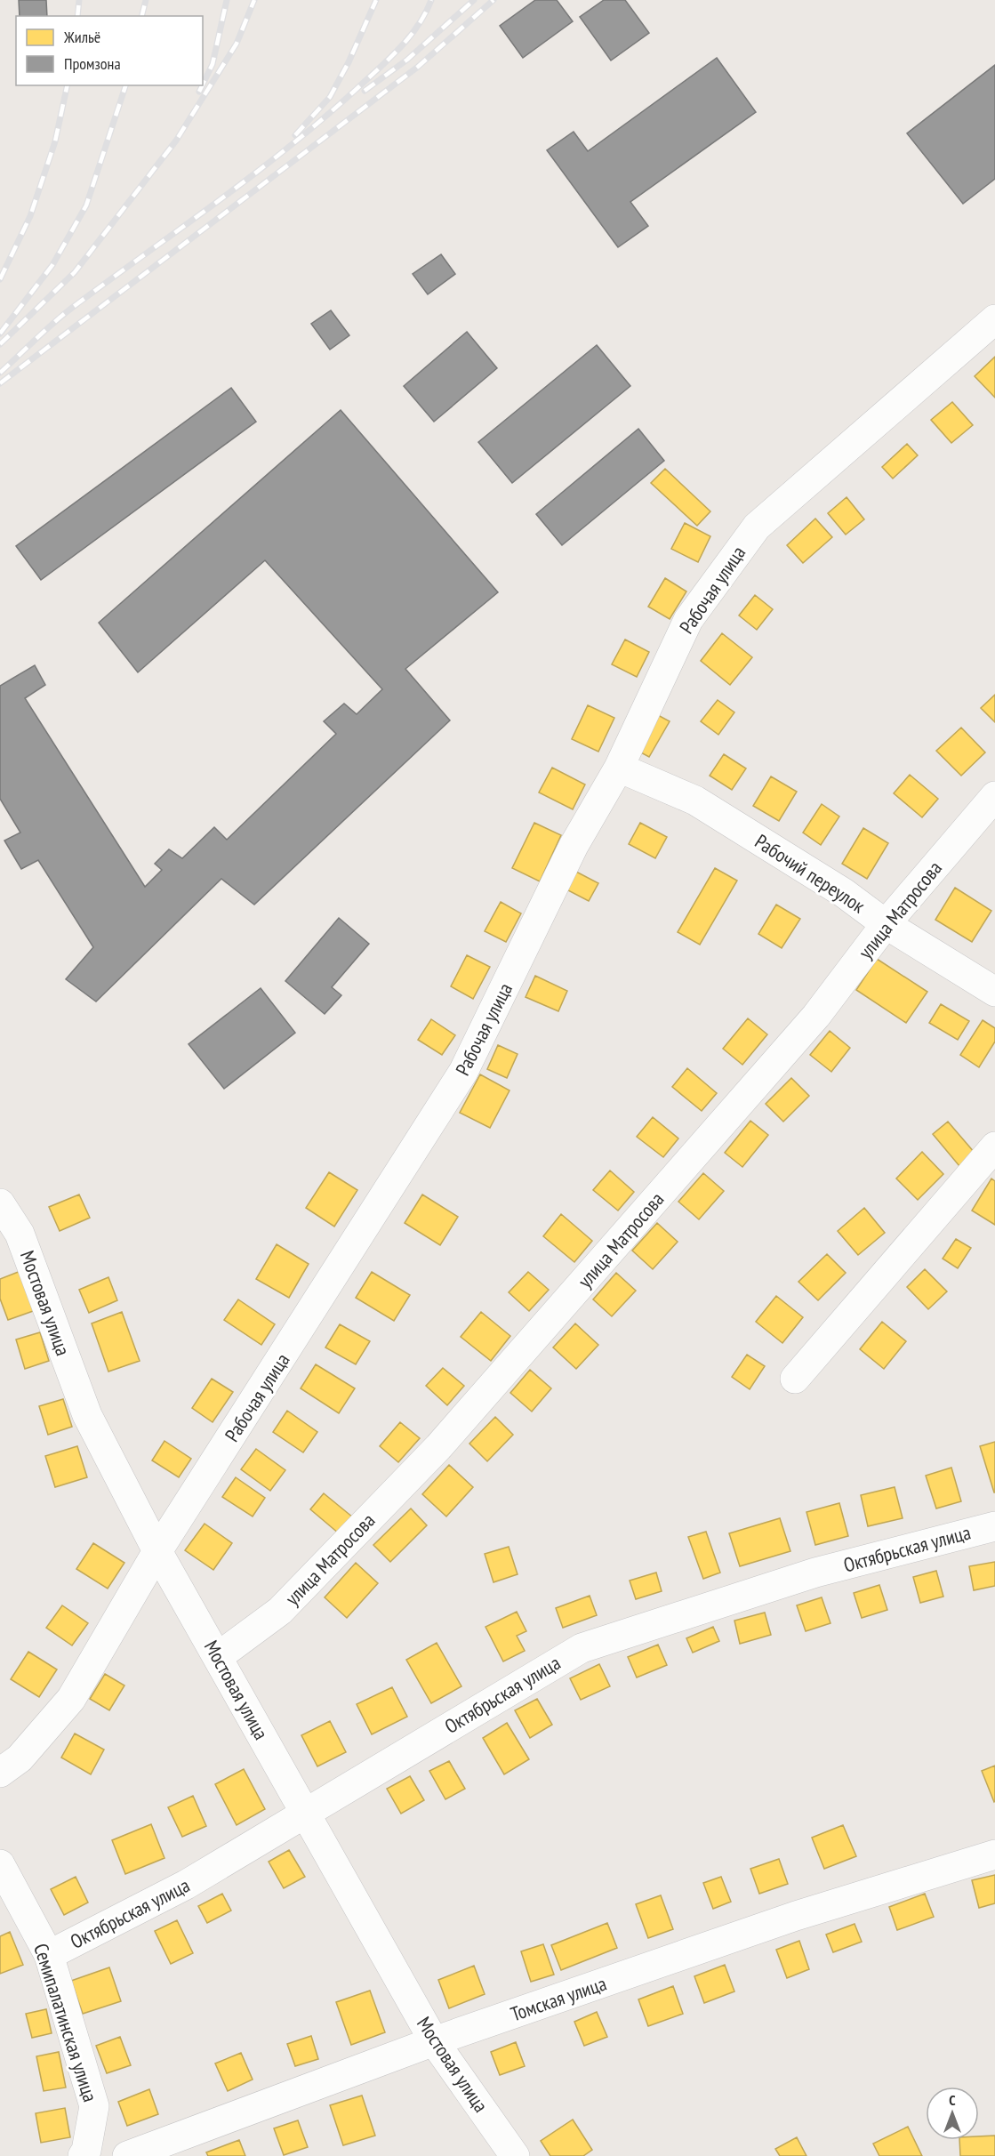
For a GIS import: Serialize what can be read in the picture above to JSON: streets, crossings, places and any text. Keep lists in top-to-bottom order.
{
  "streets": {
    "street": [
      "Рабочая улица",
      "Рабочий переулок",
      "улица Матросова",
      "Мостовая улица",
      "Октябрьская улица",
      "Томская улица",
      "Семипалатинская улица"
    ]
  },
  "crossings": [
    ["Рабочая улица", "Рабочий переулок"],
    ["Рабочая улица", "Мостовая улица"],
    ["Рабочий переулок", "улица Матросова"],
    ["улица Матросова", "Мостовая улица"],
    ["Мостовая улица", "Октябрьская улица"],
    ["Мостовая улица", "Томская улица"],
    ["Октябрьская улица", "Семипалатинская улица"]
  ],
  "legend": ["Жильё", "Промзона"],
  "north": "top"
}
